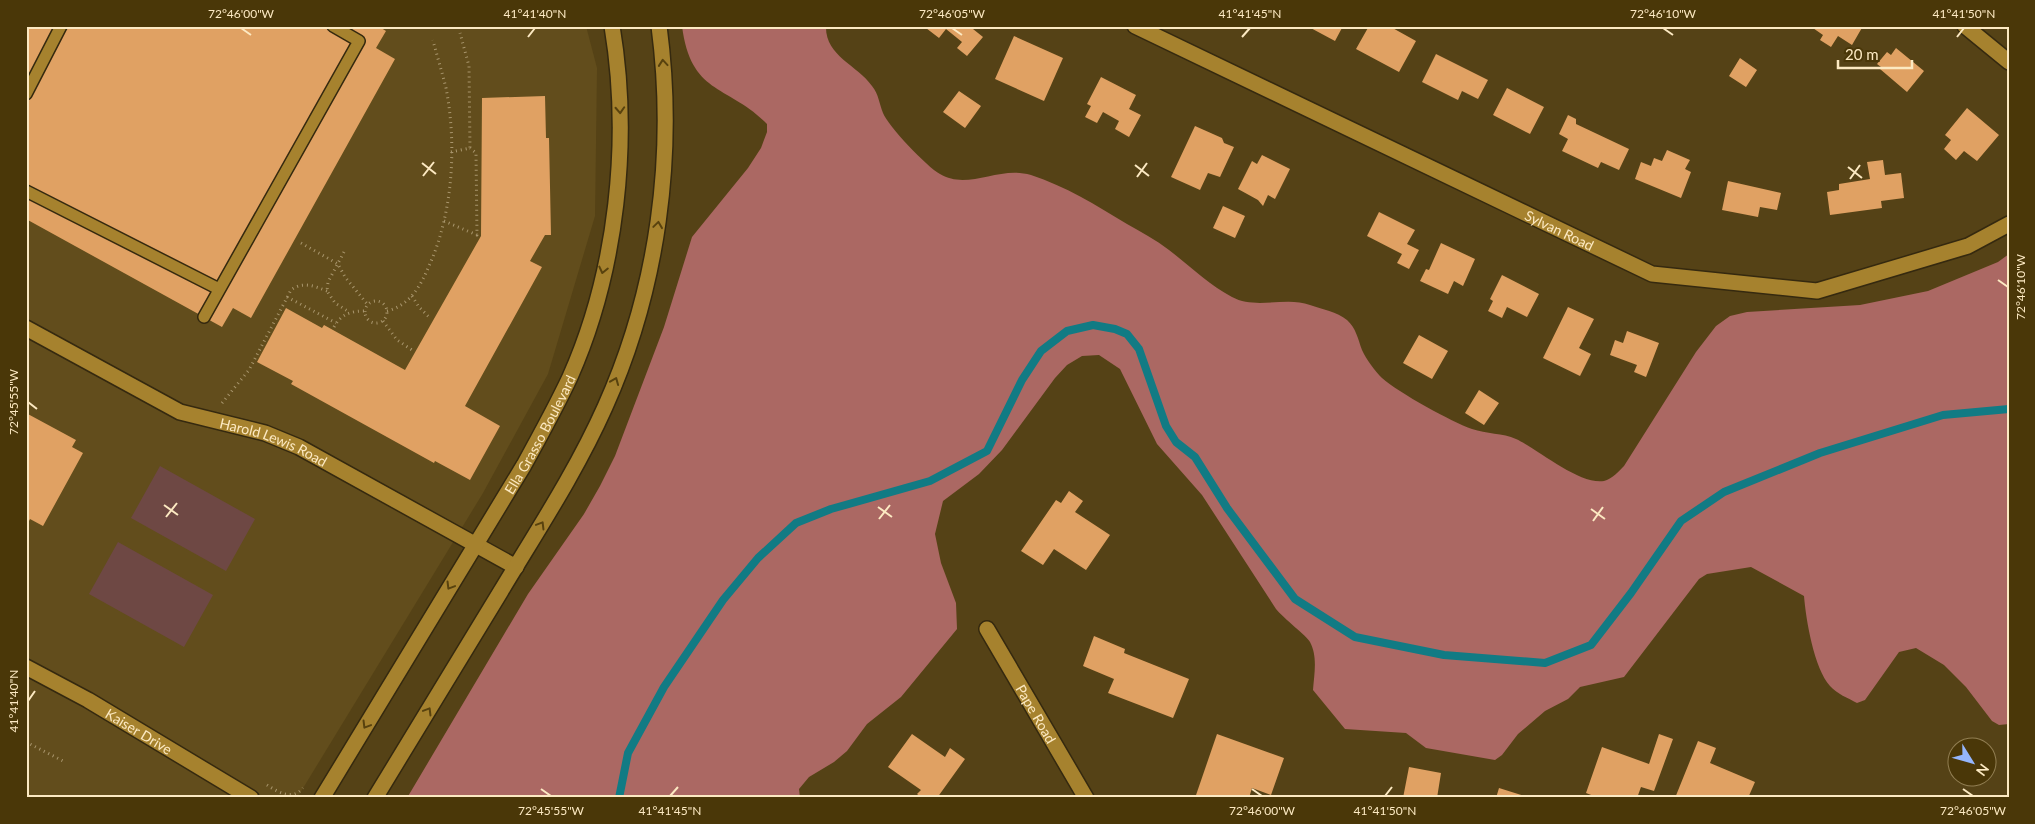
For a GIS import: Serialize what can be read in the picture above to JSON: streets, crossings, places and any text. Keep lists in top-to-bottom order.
{
  "streets": {
    "street": [
      "Sylvan Road",
      "Ella Grasso Boulevard",
      "Harold Lewis Road",
      "Pape Road",
      "Kaiser Drive"
    ]
  },
  "crossings": [
    ["Ella Grasso Boulevard", "Harold Lewis Road"]
  ],
  "scale_bar": "20 m",
  "north": "bottom right",
  "coordinates": [
    "72°46'00\"W",
    "41°41'40\"N",
    "72°46'05\"W",
    "41°41'45\"N",
    "72°46'10\"W",
    "41°41'50\"N",
    "72°45'55\"W"
  ]
}
